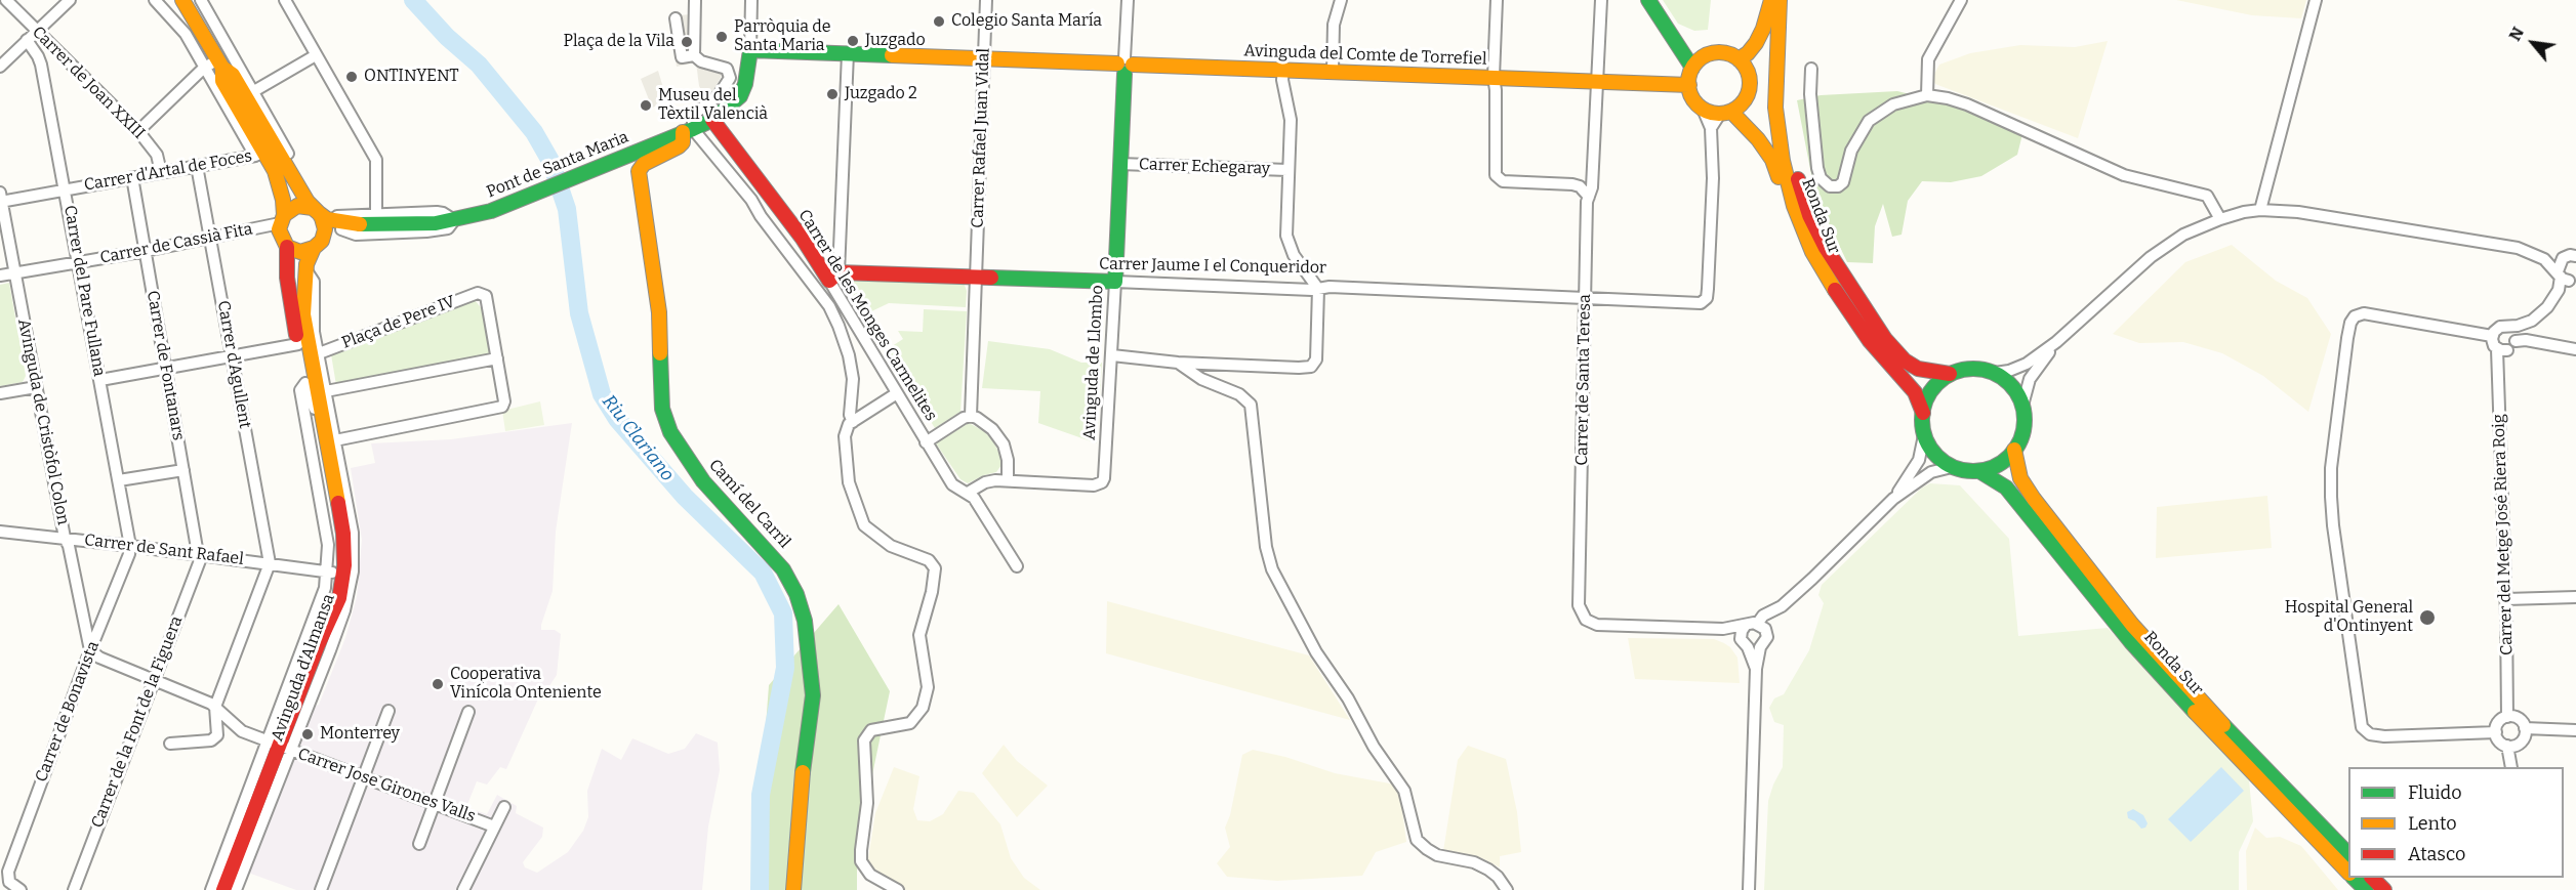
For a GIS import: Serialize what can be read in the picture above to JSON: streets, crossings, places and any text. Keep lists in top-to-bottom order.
{
  "streets": {
    "street": [
      "Avinguda del Comte de Torrefiel",
      "Carrer de Joan XXIII",
      "Carrer Rafael Juan Vidal",
      "Pont de Santa Maria",
      "Carrer Echegaray",
      "Carrer d'Artal de Foces",
      "Ronda Sur",
      "Carrer de Cassià Fita",
      "Carrer Jaume I el Conqueridor",
      "Carrer del Pare Fullana",
      "Carrer de les Monges Carmelites",
      "Plaça de Pere IV",
      "Avinguda de Llombo",
      "Carrer d'Agullent",
      "Carrer de Fontanars",
      "Carrer de Santa Teresa",
      "Avinguda de Cristòfol Colon",
      "Camí del Carril",
      "Carrer del Metge José Riera Roig",
      "Carrer de Sant Rafael",
      "Avinguda d'Almansa",
      "Carrer de Bonavista",
      "Carrer de la Font de la Figuera",
      "Carrer Jose Girones Valls"
    ]
  },
  "crossings": [
    ["Avinguda del Comte de Torrefiel", "Carrer Rafael Juan Vidal"],
    ["Avinguda del Comte de Torrefiel", "Pont de Santa Maria"],
    ["Avinguda del Comte de Torrefiel", "Avinguda de Llombo"],
    ["Avinguda del Comte de Torrefiel", "Carrer de Santa Teresa"],
    ["Carrer de Joan XXIII", "Carrer d'Artal de Foces"],
    ["Carrer Rafael Juan Vidal", "Carrer Jaume I el Conqueridor"],
    ["Pont de Santa Maria", "Carrer de les Monges Carmelites"],
    ["Pont de Santa Maria", "Camí del Carril"],
    ["Carrer Echegaray", "Avinguda de Llombo"],
    ["Carrer d'Artal de Foces", "Carrer del Pare Fullana"],
    ["Carrer d'Artal de Foces", "Carrer d'Agullent"],
    ["Carrer d'Artal de Foces", "Carrer de Fontanars"],
    ["Carrer d'Artal de Foces", "Avinguda de Cristòfol Colon"],
    ["Carrer de Cassià Fita", "Carrer del Pare Fullana"],
    ["Carrer de Cassià Fita", "Carrer d'Agullent"],
    ["Carrer de Cassià Fita", "Carrer de Fontanars"],
    ["Carrer de Cassià Fita", "Avinguda de Cristòfol Colon"],
    ["Carrer de Cassià Fita", "Avinguda d'Almansa"],
    ["Carrer Jaume I el Conqueridor", "Carrer de les Monges Carmelites"],
    ["Carrer Jaume I el Conqueridor", "Avinguda de Llombo"],
    ["Carrer Jaume I el Conqueridor", "Carrer de Santa Teresa"],
    ["Carrer del Pare Fullana", "Carrer de Sant Rafael"],
    ["Carrer del Pare Fullana", "Carrer de Bonavista"],
    ["Carrer de les Monges Carmelites", "Avinguda de Llombo"],
    ["Carrer de les Monges Carmelites", "Camí del Carril"],
    ["Plaça de Pere IV", "Avinguda d'Almansa"],
    ["Carrer d'Agullent", "Carrer de Sant Rafael"],
    ["Carrer de Fontanars", "Carrer de Sant Rafael"],
    ["Carrer de Fontanars", "Carrer de la Font de la Figuera"],
    ["Avinguda de Cristòfol Colon", "Carrer de Sant Rafael"],
    ["Avinguda de Cristòfol Colon", "Carrer de Bonavista"],
    ["Avinguda de Cristòfol Colon", "Carrer Jose Girones Valls"],
    ["Carrer de Sant Rafael", "Avinguda d'Almansa"],
    ["Carrer de Sant Rafael", "Carrer de Bonavista"],
    ["Carrer de Sant Rafael", "Carrer de la Font de la Figuera"],
    ["Avinguda d'Almansa", "Carrer Jose Girones Valls"],
    ["Carrer de Bonavista", "Carrer Jose Girones Valls"],
    ["Carrer de la Font de la Figuera", "Carrer Jose Girones Valls"]
  ],
  "water": ["Riu Clariano"],
  "places": [
    "Colegio Santa María",
    "Parròquia de Santa Maria",
    "Juzgado",
    "Plaça de la Vila",
    "ONTINYENT",
    "Juzgado 2",
    "Museu del Tèxtil Valencià",
    "Hospital General d'Ontinyent",
    "Cooperativa Vinícola Onteniente",
    "Monterrey"
  ],
  "legend": ["Fluido", "Lento", "Atasco"],
  "north": "top left"
}
